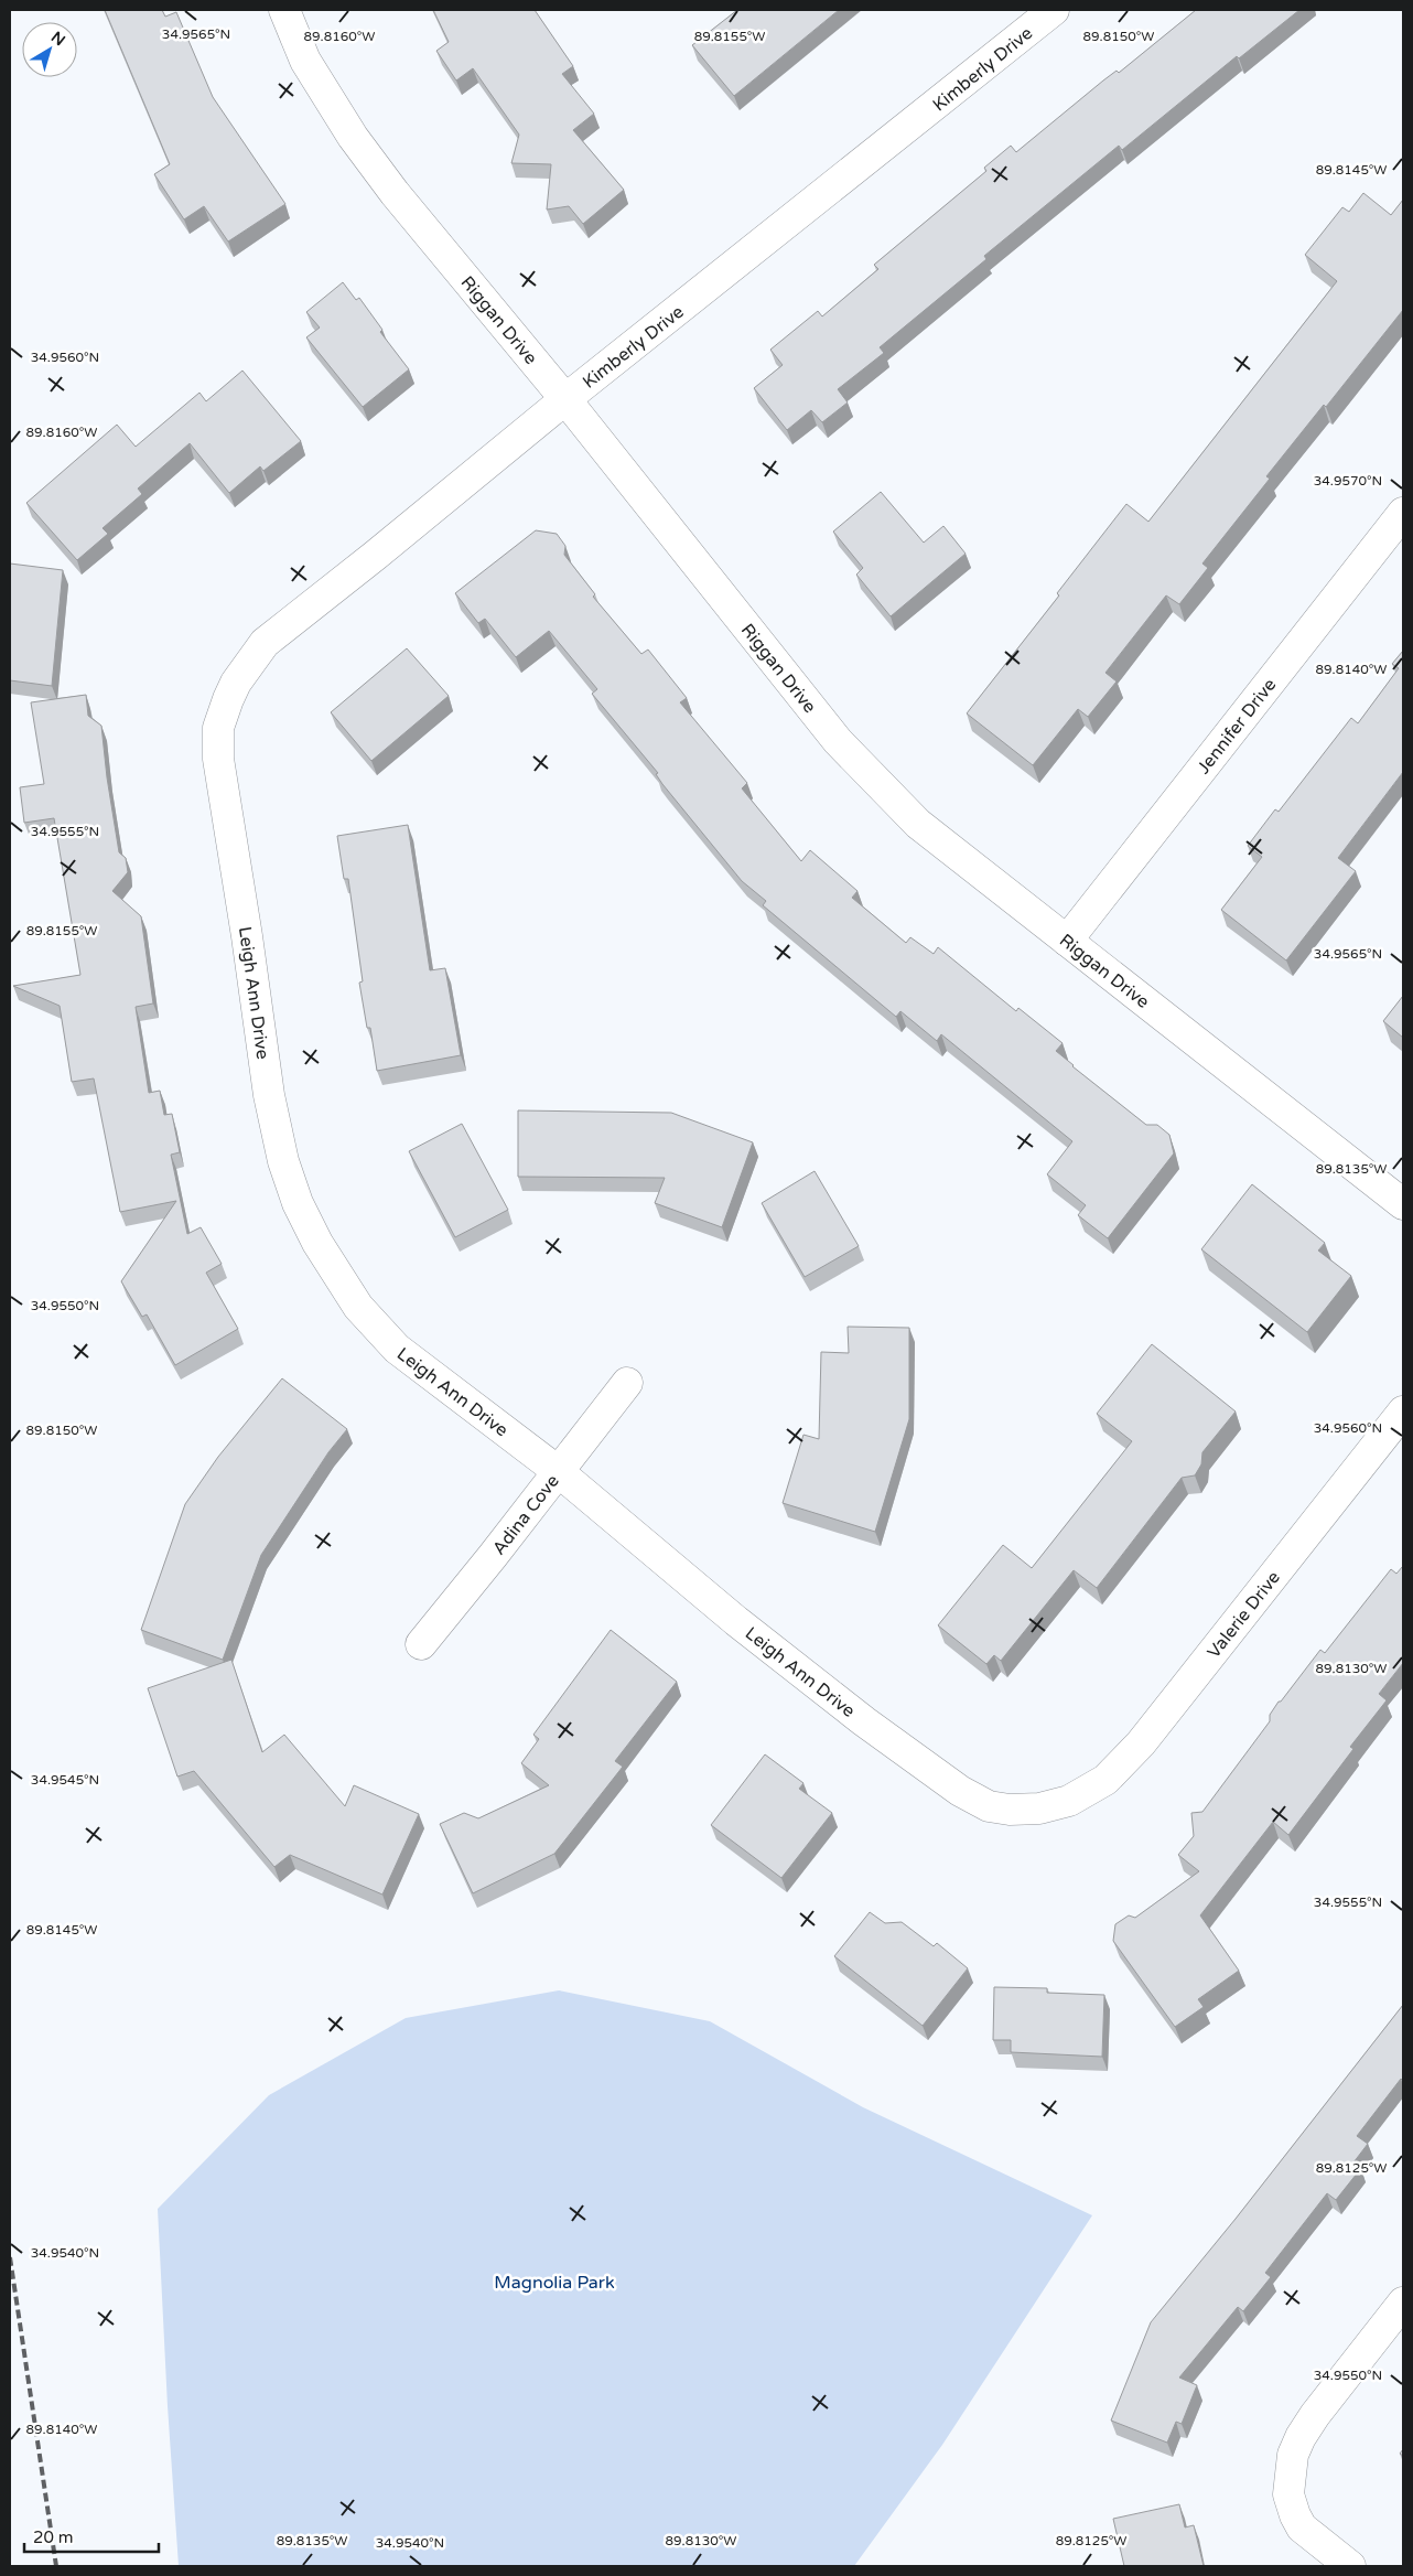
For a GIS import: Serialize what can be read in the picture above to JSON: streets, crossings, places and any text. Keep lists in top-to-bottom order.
{
  "streets": {
    "street": [
      "Kimberly Drive",
      "Riggan Drive",
      "Jennifer Drive",
      "Leigh Ann Drive",
      "Adina Cove",
      "Valerie Drive"
    ]
  },
  "crossings": [
    ["Kimberly Drive", "Riggan Drive"],
    ["Kimberly Drive", "Leigh Ann Drive"],
    ["Riggan Drive", "Jennifer Drive"],
    ["Leigh Ann Drive", "Adina Cove"],
    ["Leigh Ann Drive", "Valerie Drive"]
  ],
  "parks": ["Magnolia Park"],
  "scale_bar": "20 m",
  "north": "top right",
  "coordinates": [
    "34.9565°N",
    "89.8160°W",
    "89.8150°W",
    "89.8155°W",
    "89.8145°W",
    "34.9560°N",
    "34.9570°N",
    "89.8140°W",
    "34.9555°N",
    "89.8135°W",
    "34.9550°N",
    "89.8130°W",
    "34.9545°N",
    "89.8125°W",
    "34.9540°N"
  ]
}
